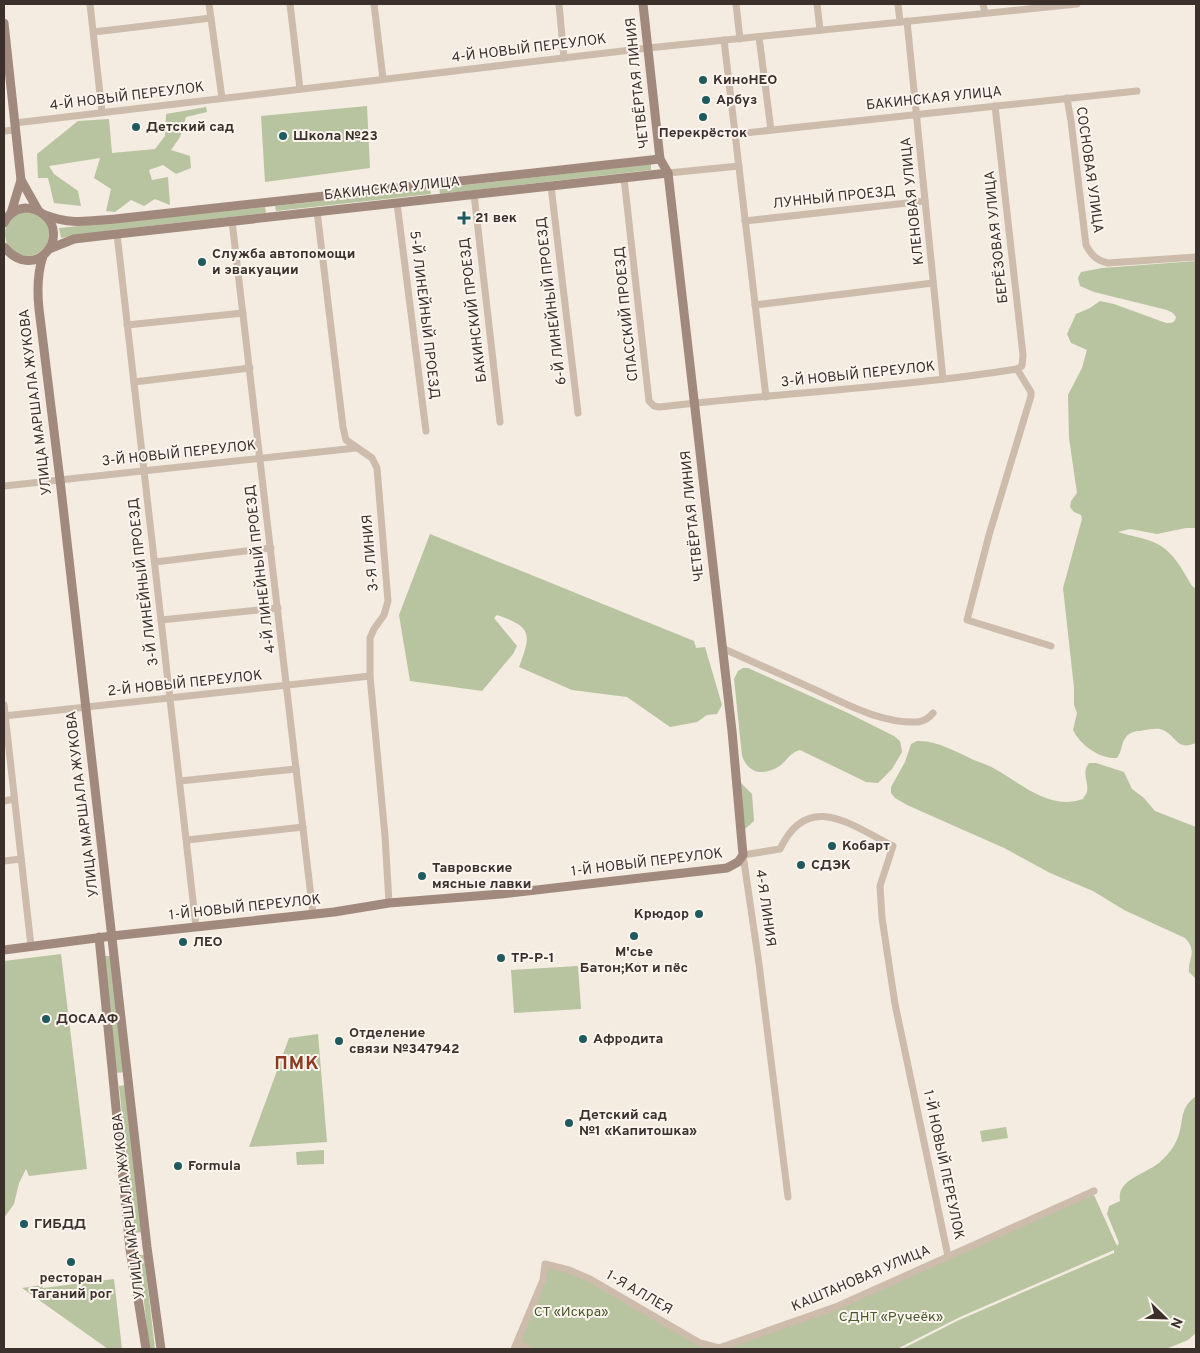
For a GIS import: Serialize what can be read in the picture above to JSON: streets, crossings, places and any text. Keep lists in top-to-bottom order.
{
  "streets": {
    "street": [
      "4-Й НОВЫЙ ПЕРЕУЛОК",
      "ЧЕТВЁРТАЯ ЛИНИЯ",
      "БАКИНСКАЯ УЛИЦА",
      "СОСНОВАЯ УЛИЦА",
      "ЛУННЫЙ ПРОЕЗД",
      "КЛЕНОВАЯ УЛИЦА",
      "БЕРЁЗОВАЯ УЛИЦА",
      "6-Й ЛИНЕЙНЫЙ ПРОЕЗД",
      "БАКИНСКИЙ ПРОЕЗД",
      "СПАССКИЙ ПРОЕЗД",
      "5-Й ЛИНЕЙНЫЙ ПРОЕЗД",
      "3-Й НОВЫЙ ПЕРЕУЛОК",
      "УЛИЦА МАРШАЛА ЖУКОВА",
      "3-Я ЛИНИЯ",
      "4-Й ЛИНЕЙНЫЙ ПРОЕЗД",
      "3-Й ЛИНЕЙНЫЙ ПРОЕЗД",
      "2-Й НОВЫЙ ПЕРЕУЛОК",
      "1-Й НОВЫЙ ПЕРЕУЛОК",
      "4-Я ЛИНИЯ",
      "КАШТАНОВАЯ УЛИЦА",
      "1-Я АЛЛЕЯ"
    ]
  },
  "crossings": [
    ["4-Й НОВЫЙ ПЕРЕУЛОК", "ЧЕТВЁРТАЯ ЛИНИЯ"],
    ["4-Й НОВЫЙ ПЕРЕУЛОК", "КЛЕНОВАЯ УЛИЦА"],
    ["ЧЕТВЁРТАЯ ЛИНИЯ", "БАКИНСКАЯ УЛИЦА"],
    ["ЧЕТВЁРТАЯ ЛИНИЯ", "СПАССКИЙ ПРОЕЗД"],
    ["ЧЕТВЁРТАЯ ЛИНИЯ", "3-Й НОВЫЙ ПЕРЕУЛОК"],
    ["ЧЕТВЁРТАЯ ЛИНИЯ", "1-Й НОВЫЙ ПЕРЕУЛОК"],
    ["ЧЕТВЁРТАЯ ЛИНИЯ", "4-Я ЛИНИЯ"],
    ["БАКИНСКАЯ УЛИЦА", "СОСНОВАЯ УЛИЦА"],
    ["БАКИНСКАЯ УЛИЦА", "КЛЕНОВАЯ УЛИЦА"],
    ["БАКИНСКАЯ УЛИЦА", "БЕРЁЗОВАЯ УЛИЦА"],
    ["БАКИНСКАЯ УЛИЦА", "6-Й ЛИНЕЙНЫЙ ПРОЕЗД"],
    ["БАКИНСКАЯ УЛИЦА", "БАКИНСКИЙ ПРОЕЗД"],
    ["БАКИНСКАЯ УЛИЦА", "СПАССКИЙ ПРОЕЗД"],
    ["БАКИНСКАЯ УЛИЦА", "5-Й ЛИНЕЙНЫЙ ПРОЕЗД"],
    ["БАКИНСКАЯ УЛИЦА", "УЛИЦА МАРШАЛА ЖУКОВА"],
    ["БАКИНСКАЯ УЛИЦА", "3-Я ЛИНИЯ"],
    ["БАКИНСКАЯ УЛИЦА", "4-Й ЛИНЕЙНЫЙ ПРОЕЗД"],
    ["БАКИНСКАЯ УЛИЦА", "3-Й ЛИНЕЙНЫЙ ПРОЕЗД"],
    ["ЛУННЫЙ ПРОЕЗД", "КЛЕНОВАЯ УЛИЦА"],
    ["КЛЕНОВАЯ УЛИЦА", "3-Й НОВЫЙ ПЕРЕУЛОК"],
    ["БЕРЁЗОВАЯ УЛИЦА", "3-Й НОВЫЙ ПЕРЕУЛОК"],
    ["СПАССКИЙ ПРОЕЗД", "3-Й НОВЫЙ ПЕРЕУЛОК"],
    ["3-Й НОВЫЙ ПЕРЕУЛОК", "УЛИЦА МАРШАЛА ЖУКОВА"],
    ["3-Й НОВЫЙ ПЕРЕУЛОК", "3-Я ЛИНИЯ"],
    ["3-Й НОВЫЙ ПЕРЕУЛОК", "4-Й ЛИНЕЙНЫЙ ПРОЕЗД"],
    ["3-Й НОВЫЙ ПЕРЕУЛОК", "3-Й ЛИНЕЙНЫЙ ПРОЕЗД"],
    ["УЛИЦА МАРШАЛА ЖУКОВА", "2-Й НОВЫЙ ПЕРЕУЛОК"],
    ["УЛИЦА МАРШАЛА ЖУКОВА", "1-Й НОВЫЙ ПЕРЕУЛОК"],
    ["3-Я ЛИНИЯ", "2-Й НОВЫЙ ПЕРЕУЛОК"],
    ["3-Я ЛИНИЯ", "1-Й НОВЫЙ ПЕРЕУЛОК"],
    ["4-Й ЛИНЕЙНЫЙ ПРОЕЗД", "2-Й НОВЫЙ ПЕРЕУЛОК"],
    ["4-Й ЛИНЕЙНЫЙ ПРОЕЗД", "1-Й НОВЫЙ ПЕРЕУЛОК"],
    ["3-Й ЛИНЕЙНЫЙ ПРОЕЗД", "2-Й НОВЫЙ ПЕРЕУЛОК"],
    ["3-Й ЛИНЕЙНЫЙ ПРОЕЗД", "1-Й НОВЫЙ ПЕРЕУЛОК"],
    ["1-Й НОВЫЙ ПЕРЕУЛОК", "4-Я ЛИНИЯ"],
    ["1-Й НОВЫЙ ПЕРЕУЛОК", "КАШТАНОВАЯ УЛИЦА"],
    ["КАШТАНОВАЯ УЛИЦА", "1-Я АЛЛЕЯ"]
  ],
  "districts": ["ПМК"],
  "parks": ["СТ «Искра»", "СДНТ «Ручеёк»"],
  "places": {
    "other": [
      "КиноНЕО",
      "Арбуз",
      "Перекрёсток",
      "Детский сад",
      "Школа №23",
      "Служба автопомощи и эвакуации",
      "Кобарт",
      "СДЭК",
      "Тавровские мясные лавки",
      "Крюдор",
      "М'сье Батон;Кот и пёс",
      "ЛЕО",
      "ТР-Р-1",
      "ДОСААФ",
      "Афродита",
      "Отделение связи №347942",
      "Детский сад №1 «Капитошка»",
      "Formula",
      "ГИБДД",
      "ресторан Таганий рог"
    ],
    "health": ["21 век"]
  },
  "north": "bottom right"
}
